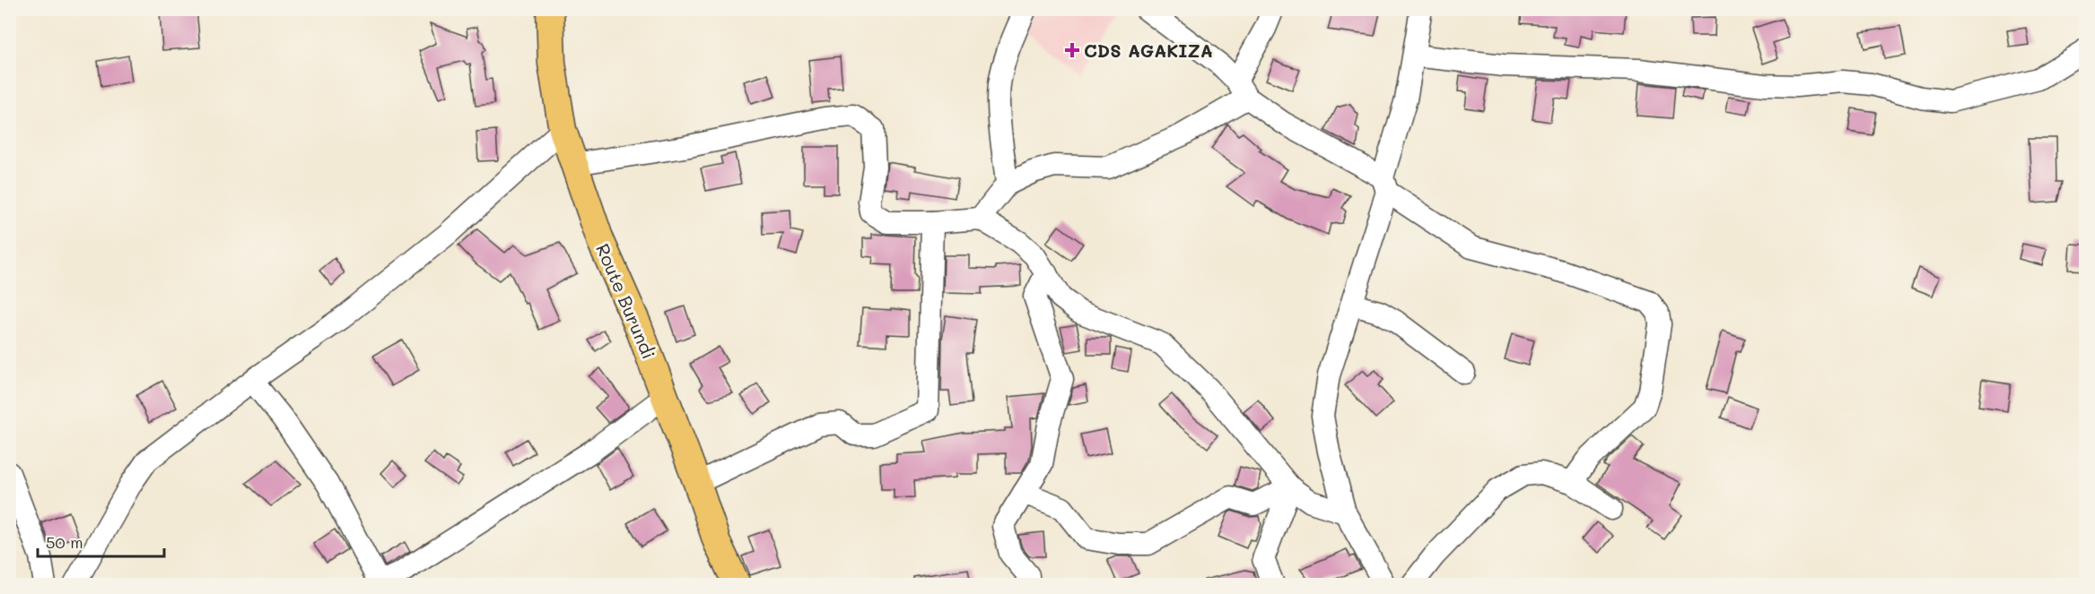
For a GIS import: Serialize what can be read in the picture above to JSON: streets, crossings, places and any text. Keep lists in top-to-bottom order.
{
  "streets": {
    "main road": ["Route Burundi"]
  },
  "places": {
    "health": ["CDS AGAKIZA"]
  },
  "scale_bar": "50 m"
}
